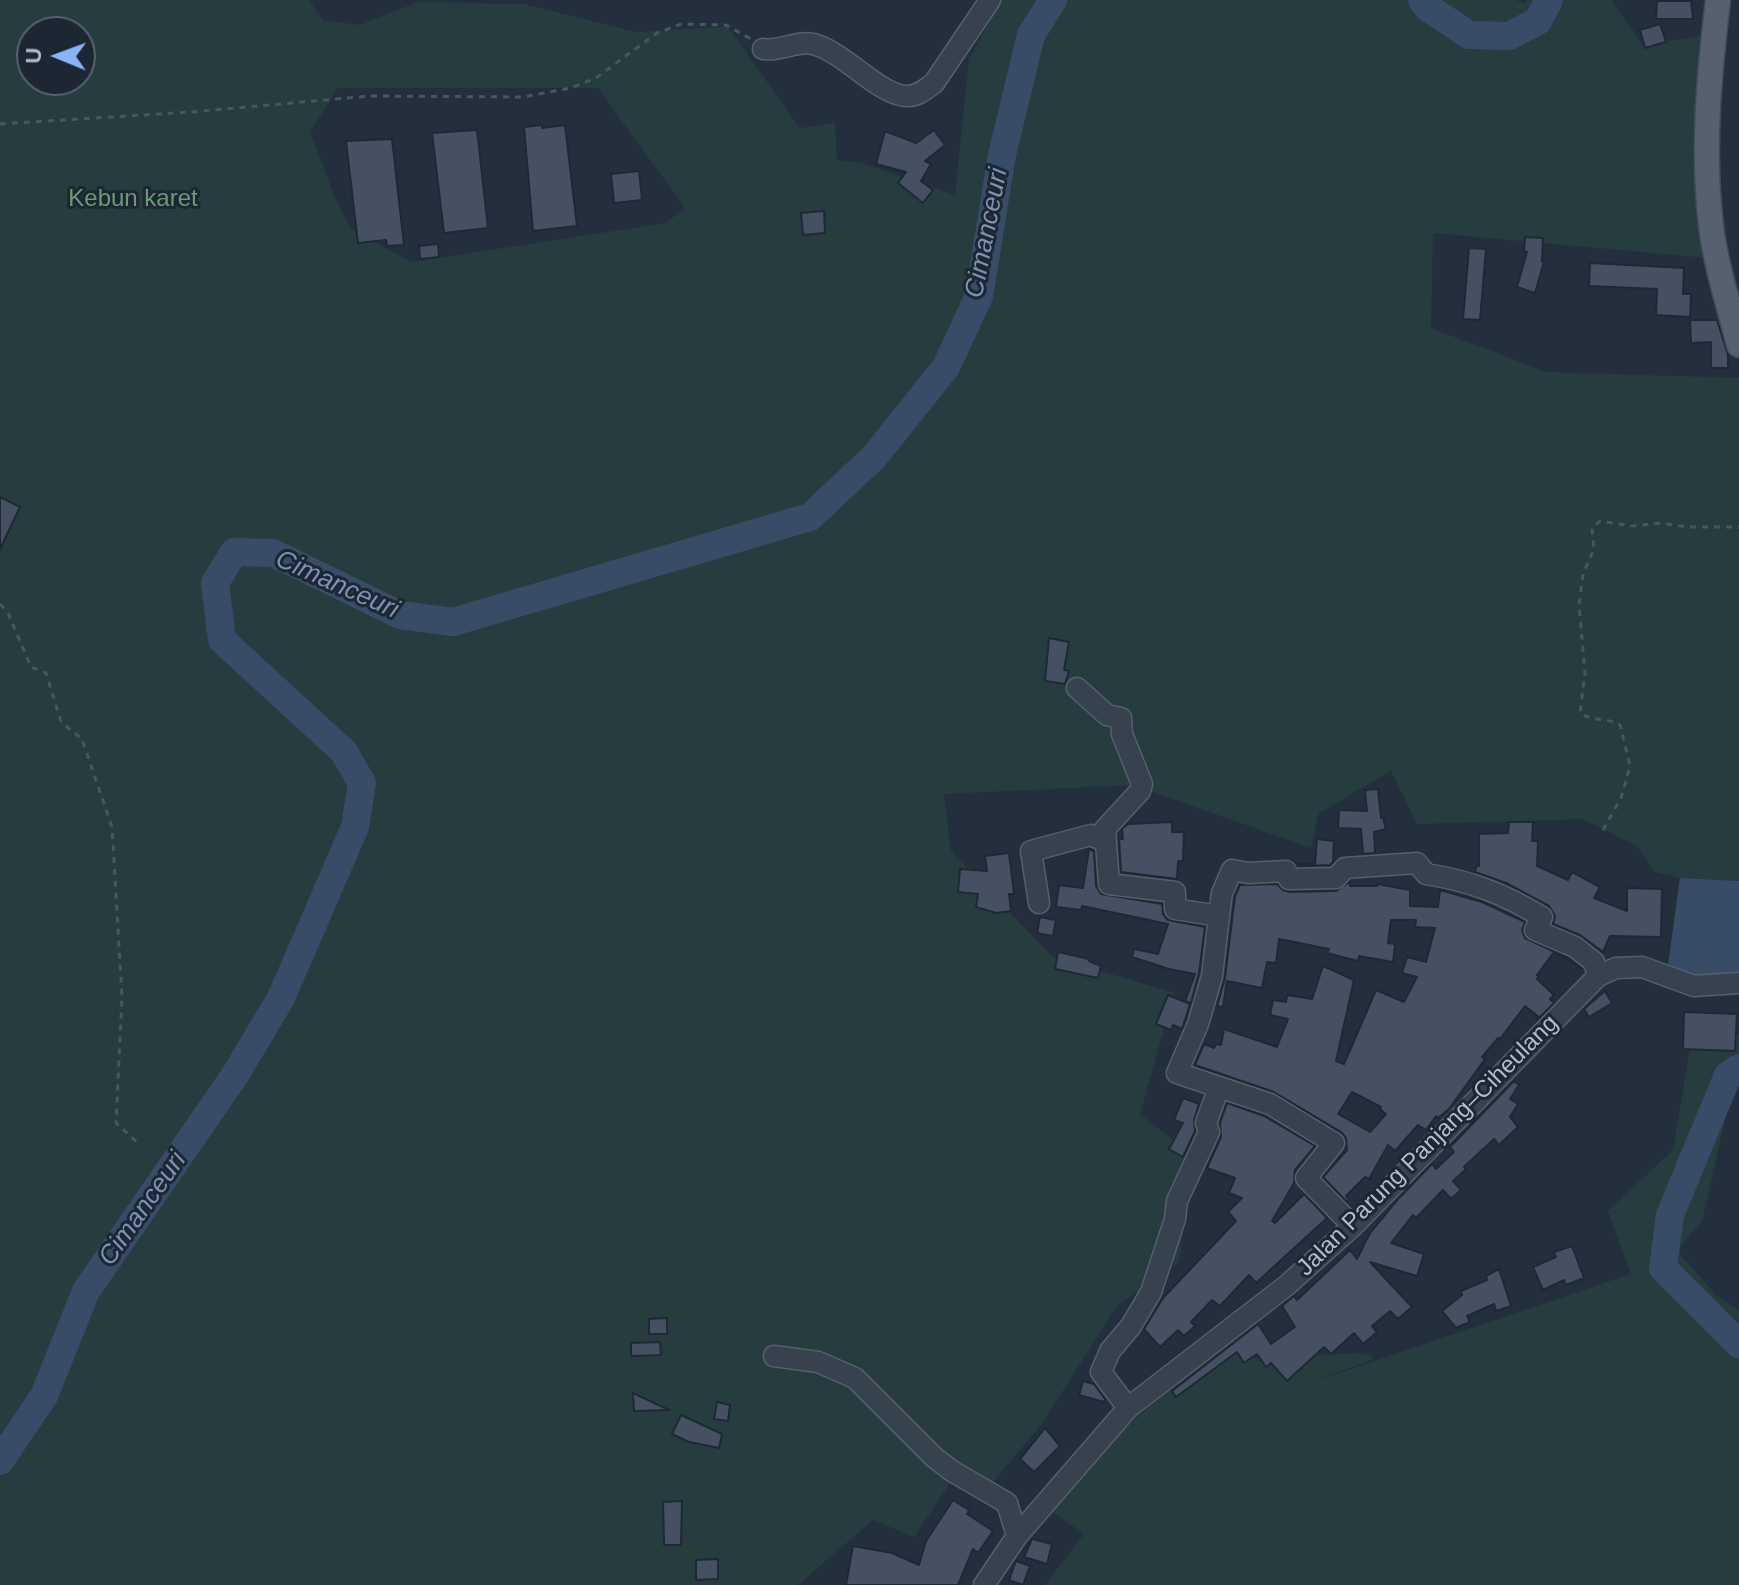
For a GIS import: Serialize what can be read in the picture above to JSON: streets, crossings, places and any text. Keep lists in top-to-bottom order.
{
  "streets": {
    "street": ["Jalan Parung Panjang–Ciheulang"]
  },
  "water": ["Cimanceuri"],
  "parks": ["Kebun karet"],
  "north": "left"
}
